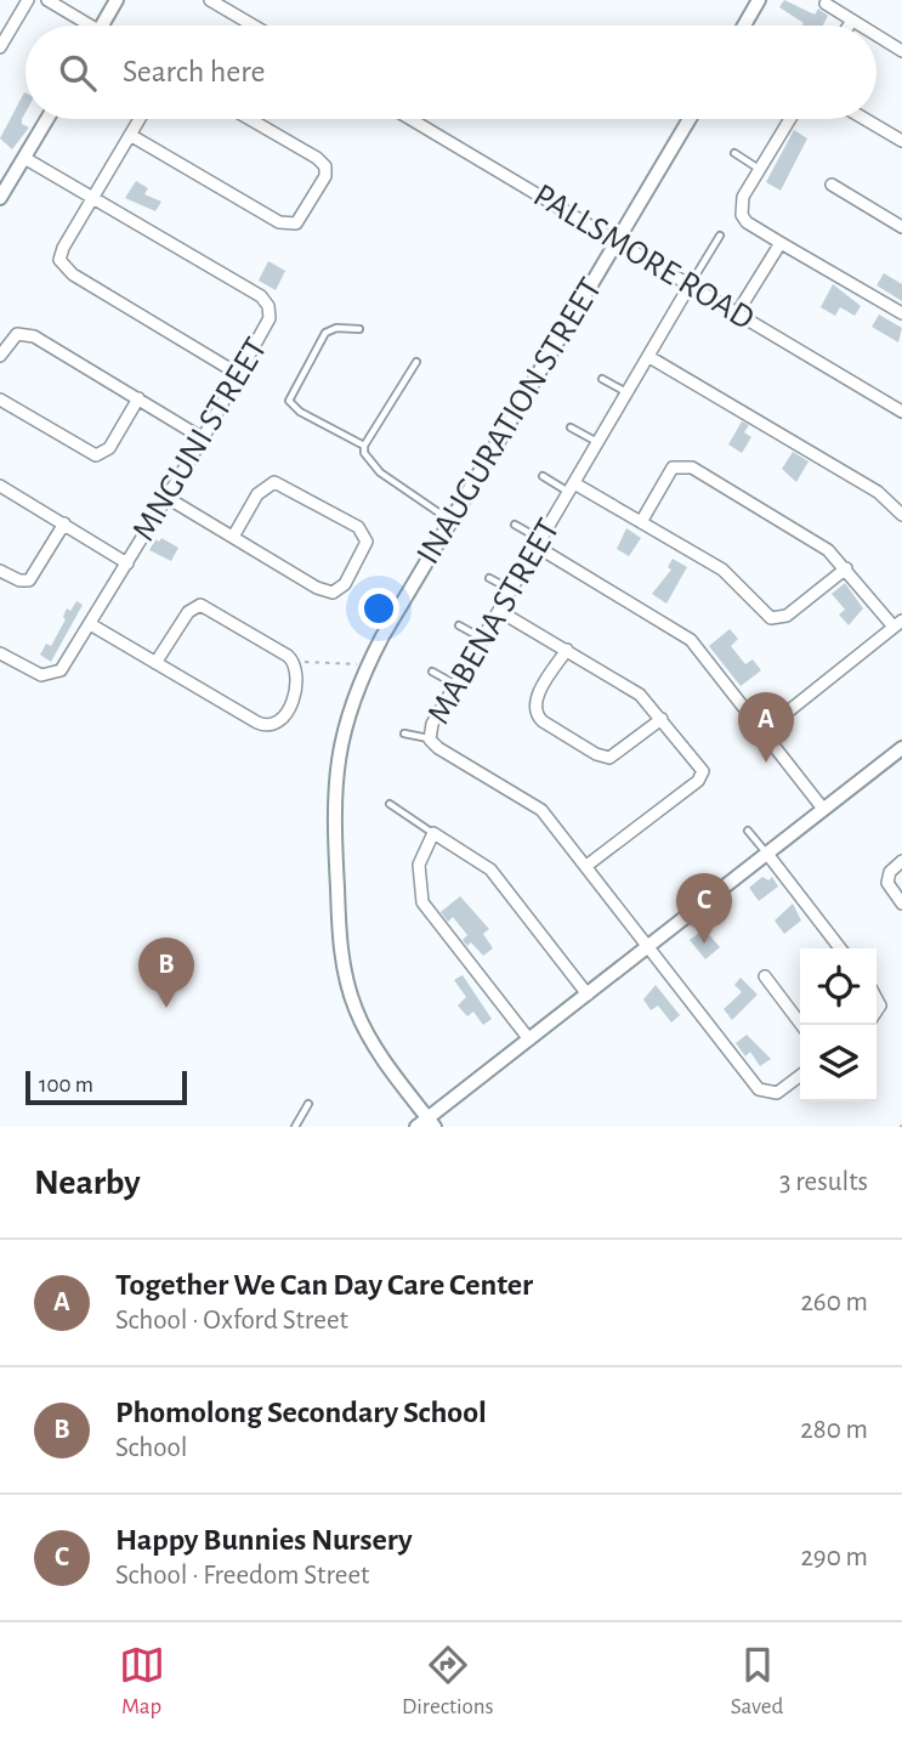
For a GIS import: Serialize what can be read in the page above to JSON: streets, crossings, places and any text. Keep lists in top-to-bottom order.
{
  "streets": {
    "street": [
      "PALLSMORE ROAD",
      "INAUGURATION STREET",
      "MNGUNI STREET",
      "MABENA STREET"
    ]
  },
  "crossings": [
    ["PALLSMORE ROAD", "INAUGURATION STREET"],
    ["PALLSMORE ROAD", "MABENA STREET"]
  ],
  "scale_bar": "100 m",
  "page": {
    "search": "Search here",
    "pins": ["A", "C", "B"],
    "scale": "100 m",
    "heading": ["Nearby", "3 results"],
    "list": [
      {
        "mark": "A",
        "name": "Together We Can Day Care Center",
        "note": "School · Oxford Street",
        "value": "260 m"
      },
      {
        "mark": "B",
        "name": "Phomolong Secondary School",
        "note": "School",
        "value": "280 m"
      },
      {
        "mark": "C",
        "name": "Happy Bunnies Nursery",
        "note": "School · Freedom Street",
        "value": "290 m"
      }
    ],
    "nav": ["Map", "Directions", "Saved"]
  }
}
